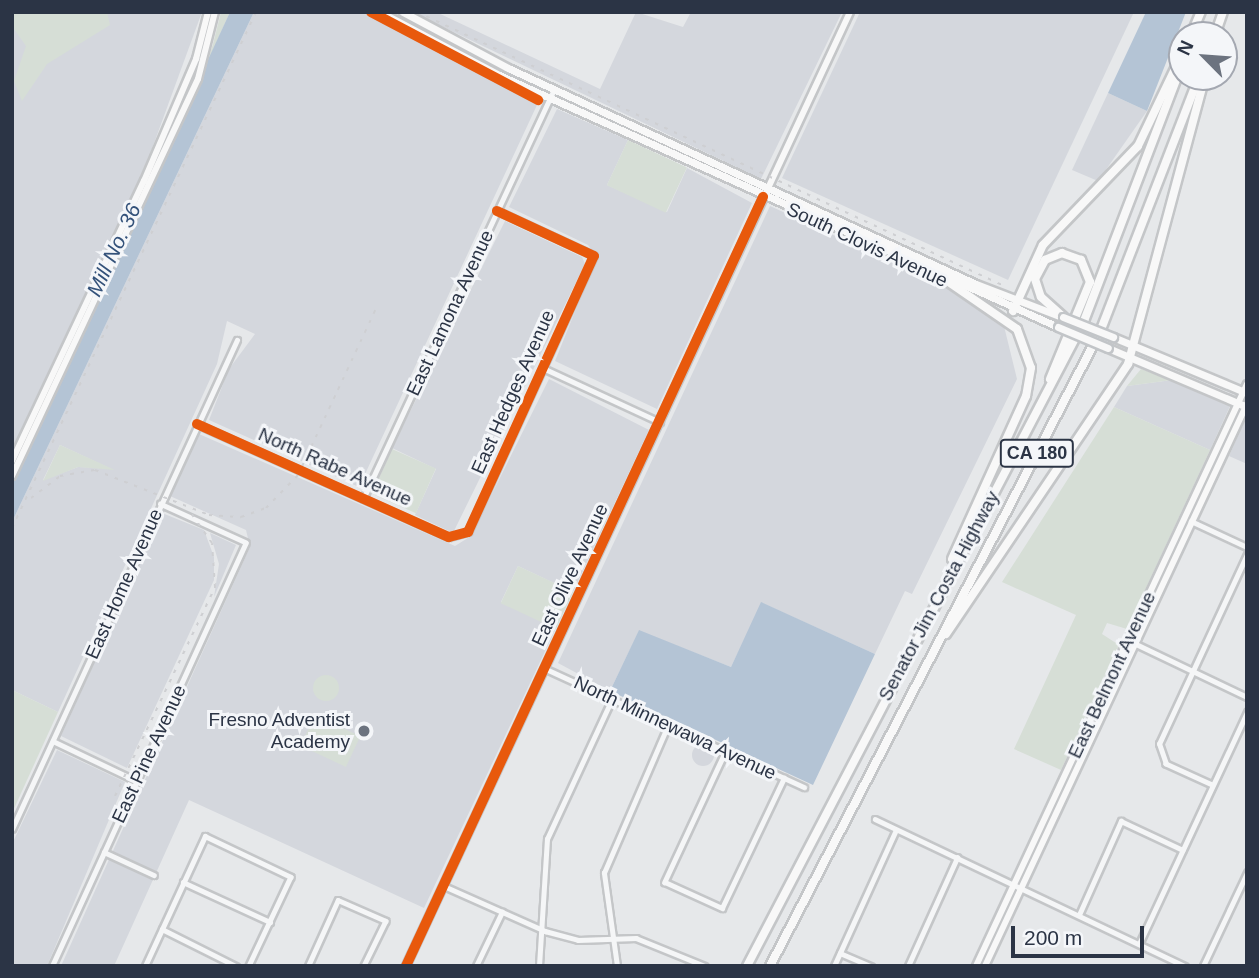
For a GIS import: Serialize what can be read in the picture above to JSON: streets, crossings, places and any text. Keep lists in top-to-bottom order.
{
  "streets": {
    "highway": ["CA 180", "Senator Jim Costa Highway"],
    "main road": ["South Clovis Avenue", "East Olive Avenue", "East Belmont Avenue"],
    "street": [
      "East Lamona Avenue",
      "East Hedges Avenue",
      "North Rabe Avenue",
      "East Home Avenue",
      "North Minnewawa Avenue",
      "East Pine Avenue"
    ]
  },
  "crossings": [
    ["South Clovis Avenue", "East Lamona Avenue"],
    ["South Clovis Avenue", "East Olive Avenue"],
    ["South Clovis Avenue", "East Belmont Avenue"],
    ["East Lamona Avenue", "East Hedges Avenue"],
    ["East Lamona Avenue", "North Rabe Avenue"],
    ["East Hedges Avenue", "North Rabe Avenue"],
    ["CA 180", "Senator Jim Costa Highway"],
    ["North Rabe Avenue", "East Home Avenue"],
    ["East Olive Avenue", "North Minnewawa Avenue"],
    ["East Home Avenue", "East Pine Avenue"]
  ],
  "water": ["Mill No. 36"],
  "places": ["Fresno Adventist Academy"],
  "scale_bar": "200 m",
  "north": "top left"
}
